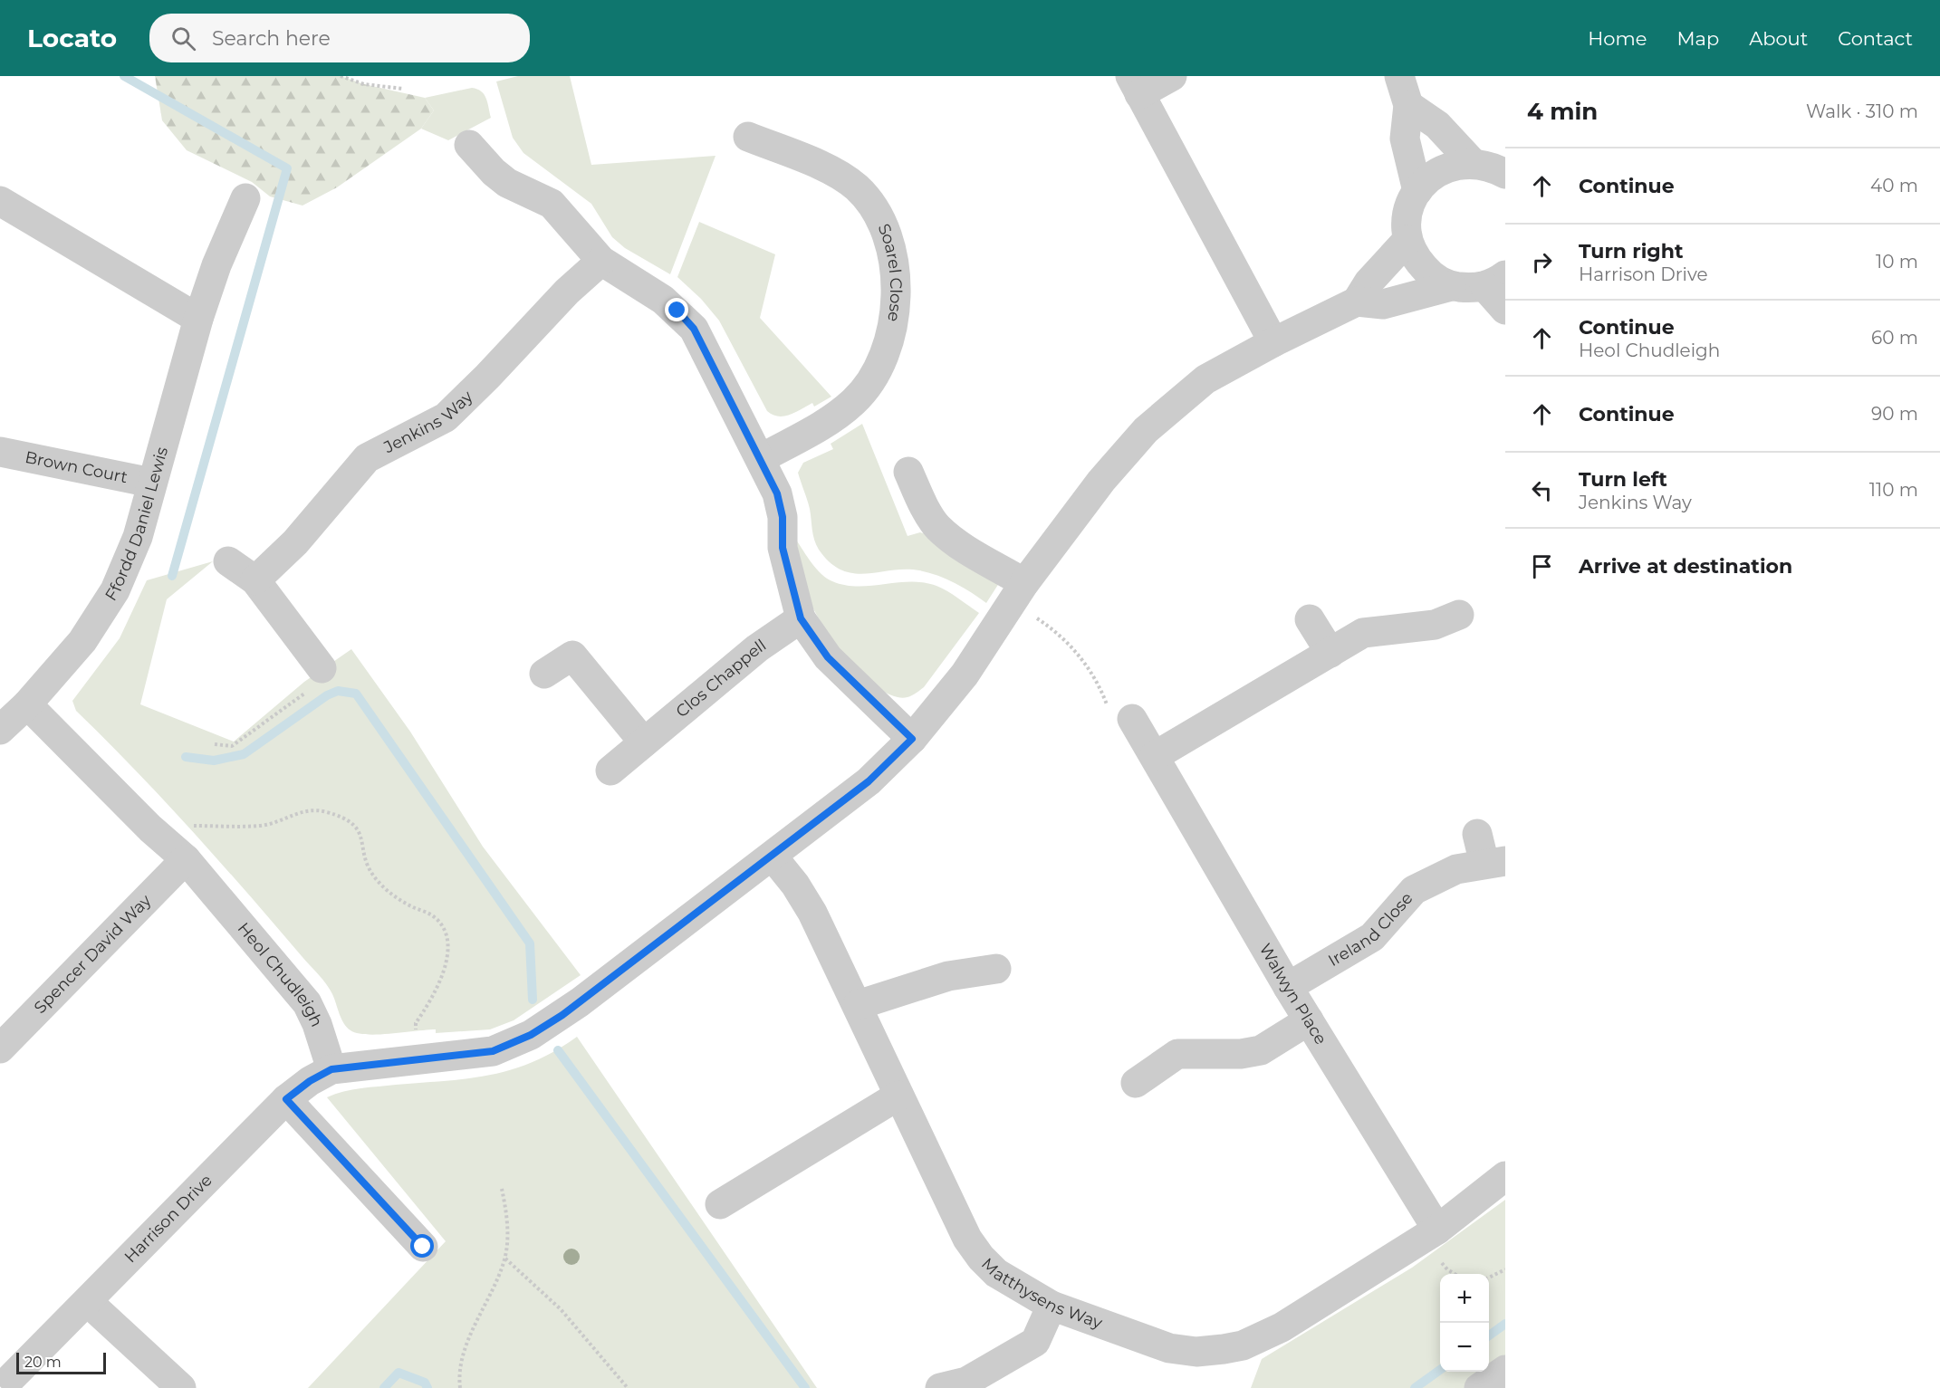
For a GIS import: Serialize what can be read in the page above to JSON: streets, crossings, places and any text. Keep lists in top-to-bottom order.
{
  "streets": {
    "street": [
      "Soarel Close",
      "Jenkins Way",
      "Brown Court",
      "Ffordd Daniel Lewis",
      "Clos Chappell",
      "Ireland Close",
      "Spencer David Way",
      "Heol Chudleigh",
      "Walwyn Place",
      "Harrison Drive",
      "Matthysens Way"
    ]
  },
  "crossings": [
    ["Brown Court", "Ffordd Daniel Lewis"],
    ["Ffordd Daniel Lewis", "Heol Chudleigh"],
    ["Ireland Close", "Walwyn Place"],
    ["Spencer David Way", "Heol Chudleigh"],
    ["Heol Chudleigh", "Harrison Drive"],
    ["Walwyn Place", "Matthysens Way"]
  ],
  "scale_bar": "20 m",
  "page": {
    "header": "Locato",
    "search": "Search here",
    "nav": [
      "Home",
      "Map",
      "About",
      "Contact"
    ],
    "heading": ["4 min", "Walk · 310 m"],
    "list": [
      ["Continue", "40 m"],
      ["Turn right", "Harrison Drive", "10 m"],
      ["Continue", "Heol Chudleigh", "60 m"],
      ["Continue", "90 m"],
      ["Turn left", "Jenkins Way", "110 m"],
      "Arrive at destination"
    ],
    "map_buttons": ["+", "−"],
    "scale": "20 m"
  }
}
